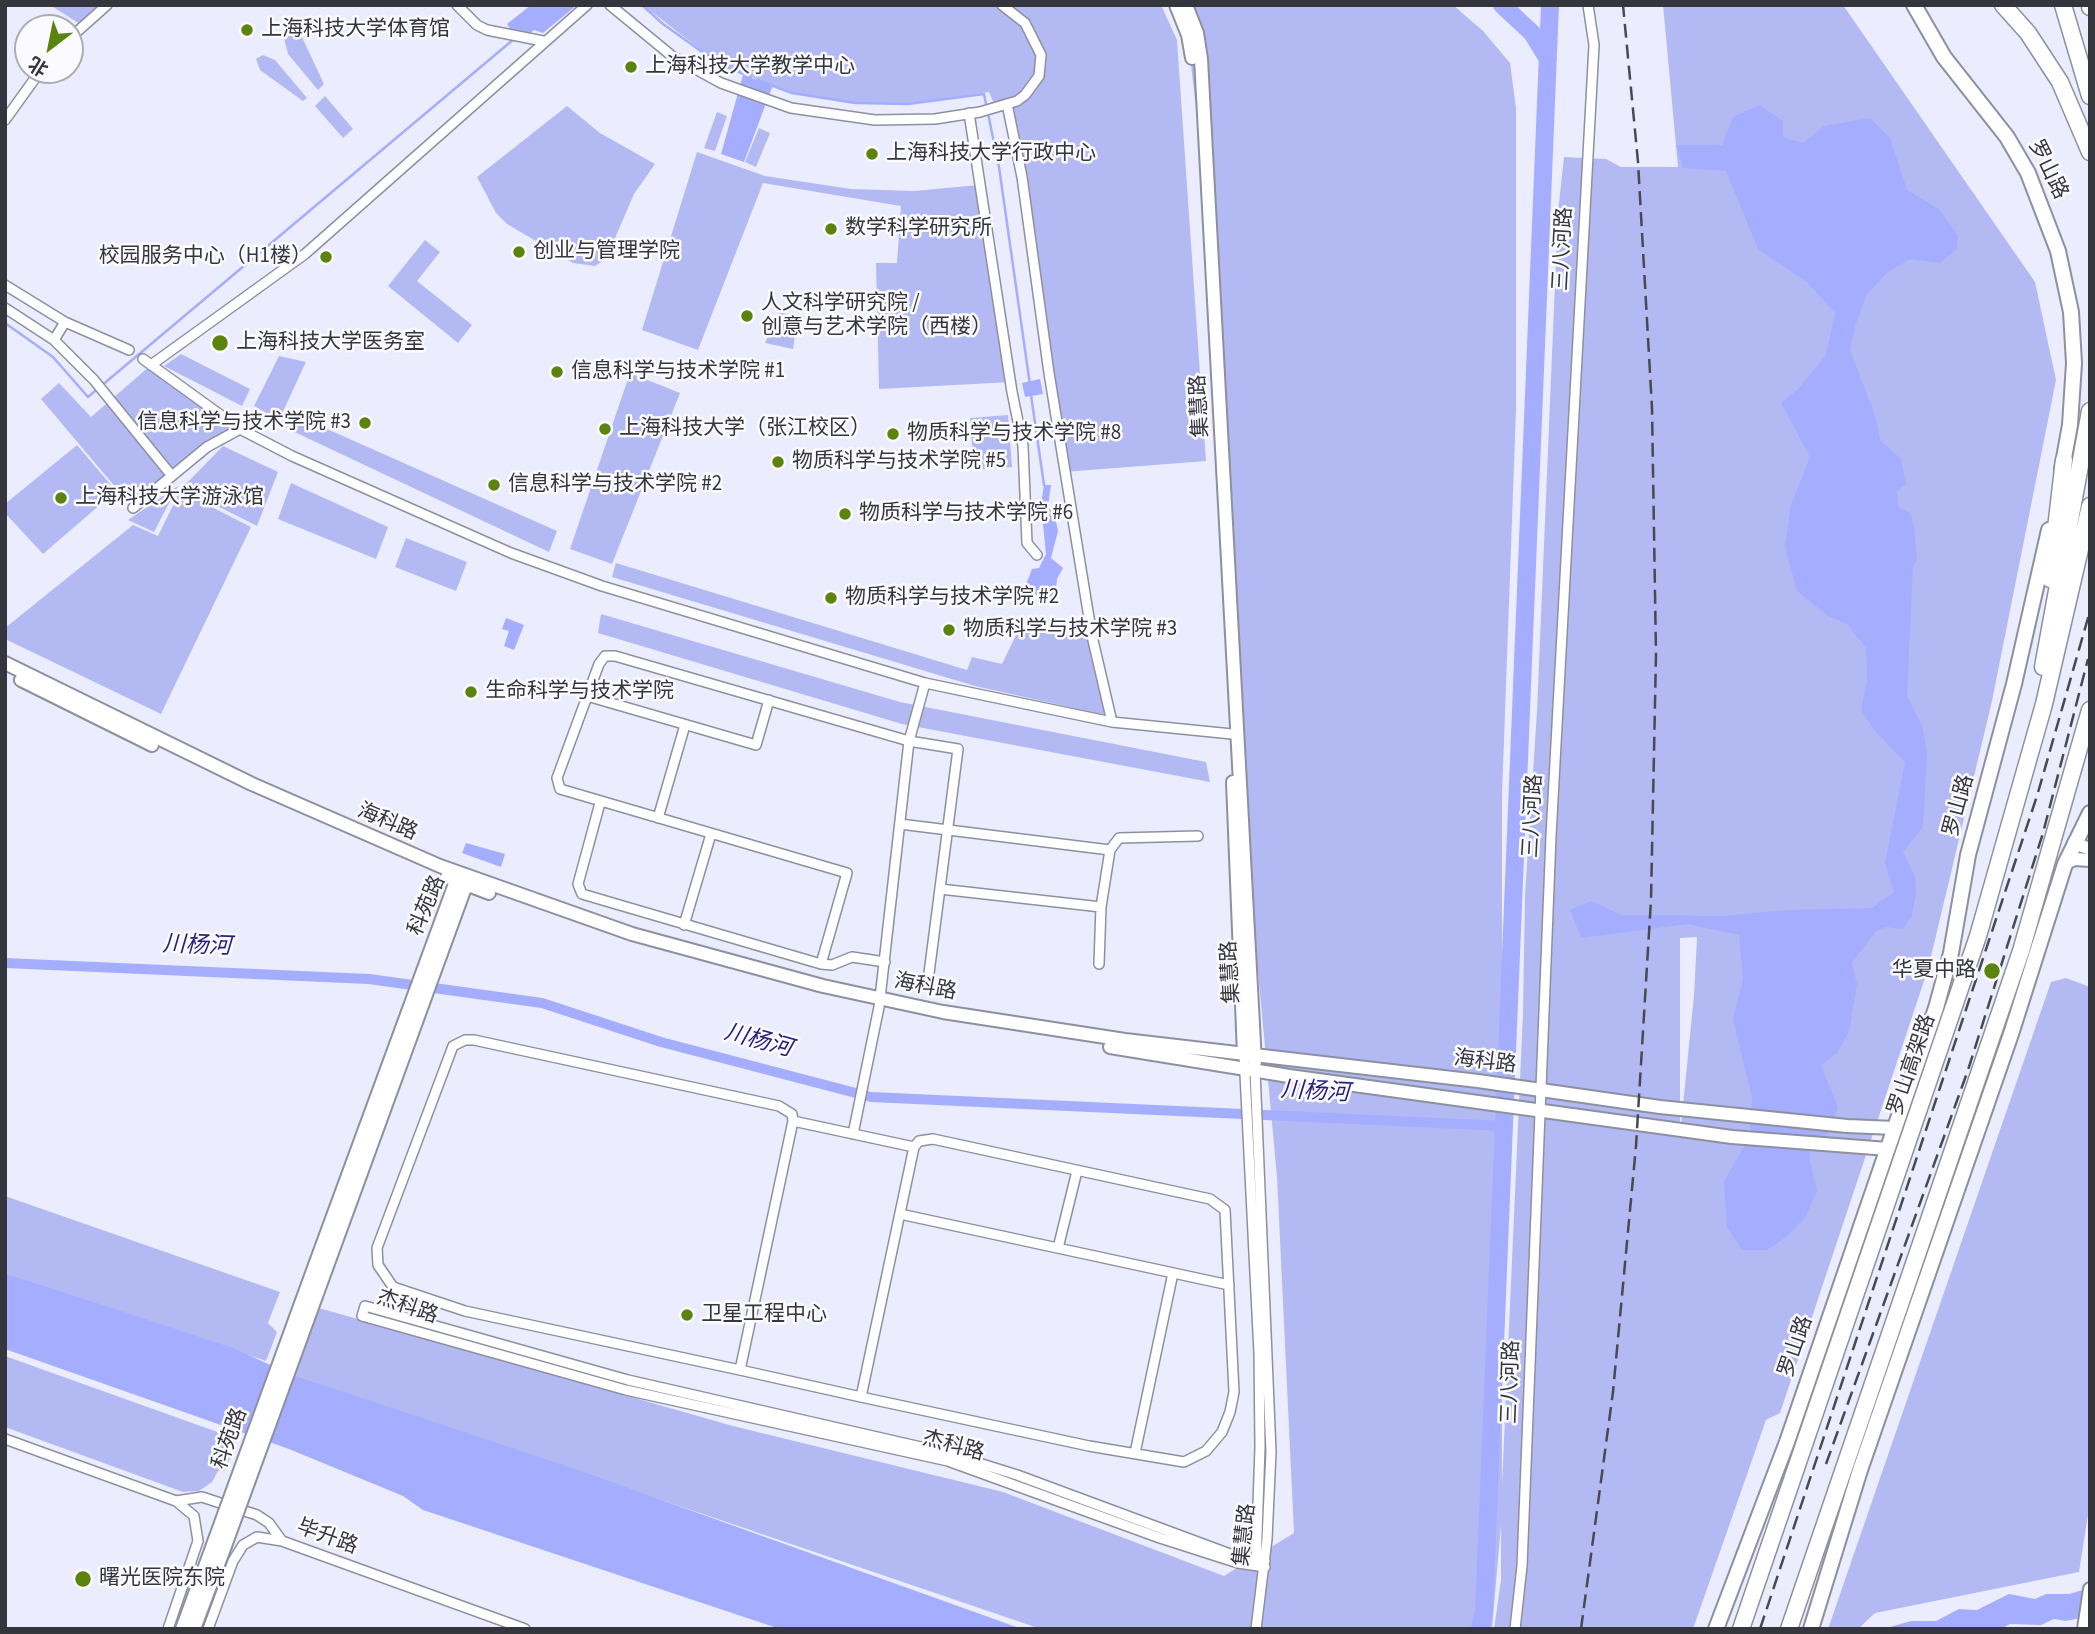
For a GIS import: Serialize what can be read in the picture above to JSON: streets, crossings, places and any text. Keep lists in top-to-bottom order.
{
  "streets": {
    "highway": ["罗山高架路"],
    "main road": ["罗山路"],
    "street": [
      "三八河路",
      "集慧路",
      "海科路",
      "科苑路",
      "杰科路",
      "毕升路"
    ]
  },
  "crossings": [
    ["罗山路", "海科路"],
    ["三八河路", "海科路"],
    ["集慧路", "海科路"],
    ["集慧路", "杰科路"],
    ["海科路", "科苑路"]
  ],
  "water": ["川杨河"],
  "places": [
    "上海科技大学体育馆",
    "上海科技大学教学中心",
    "上海科技大学行政中心",
    "数学科学研究所",
    "创业与管理学院",
    "校园服务中心（H1楼）",
    "人文科学研究院 / 创意与艺术学院（西楼）",
    "上海科技大学医务室",
    "信息科学与技术学院 #1",
    "信息科学与技术学院 #3",
    "上海科技大学（张江校区）",
    "物质科学与技术学院 #8",
    "物质科学与技术学院 #5",
    "信息科学与技术学院 #2",
    "上海科技大学游泳馆",
    "物质科学与技术学院 #6",
    "物质科学与技术学院 #2",
    "物质科学与技术学院 #3",
    "生命科学与技术学院",
    "华夏中路",
    "卫星工程中心",
    "曙光医院东院"
  ],
  "north": "bottom left"
}
